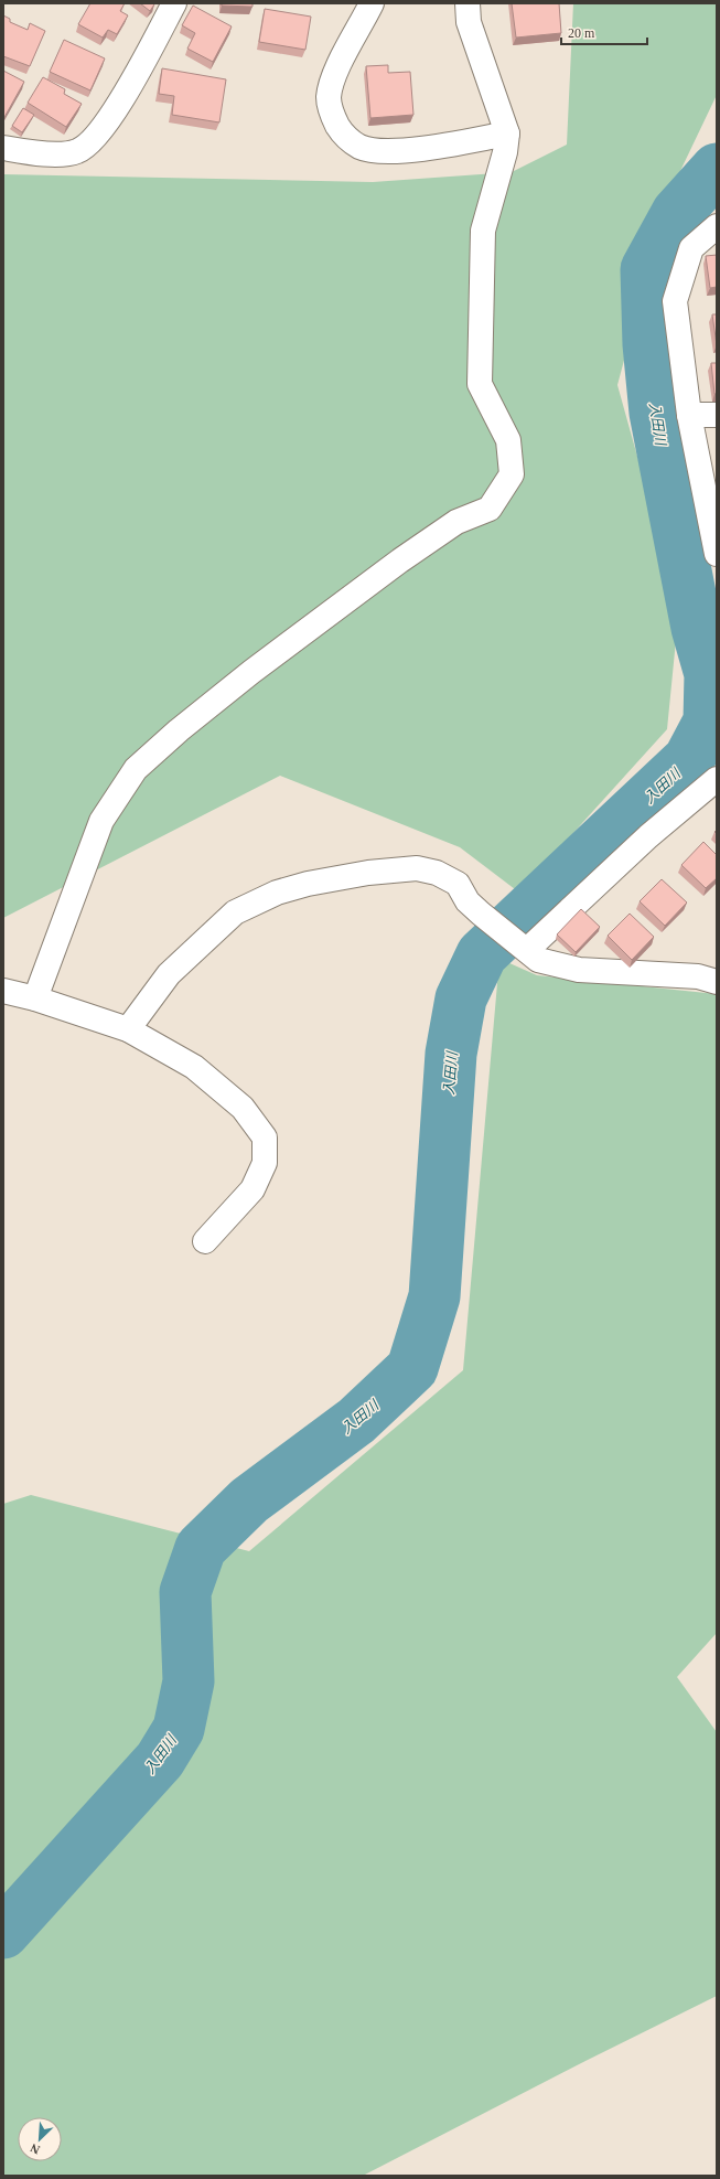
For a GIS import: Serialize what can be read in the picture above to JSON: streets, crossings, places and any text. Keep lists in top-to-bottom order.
{
  "water": ["入田川"],
  "scale_bar": "20 m",
  "north": "bottom left"
}
